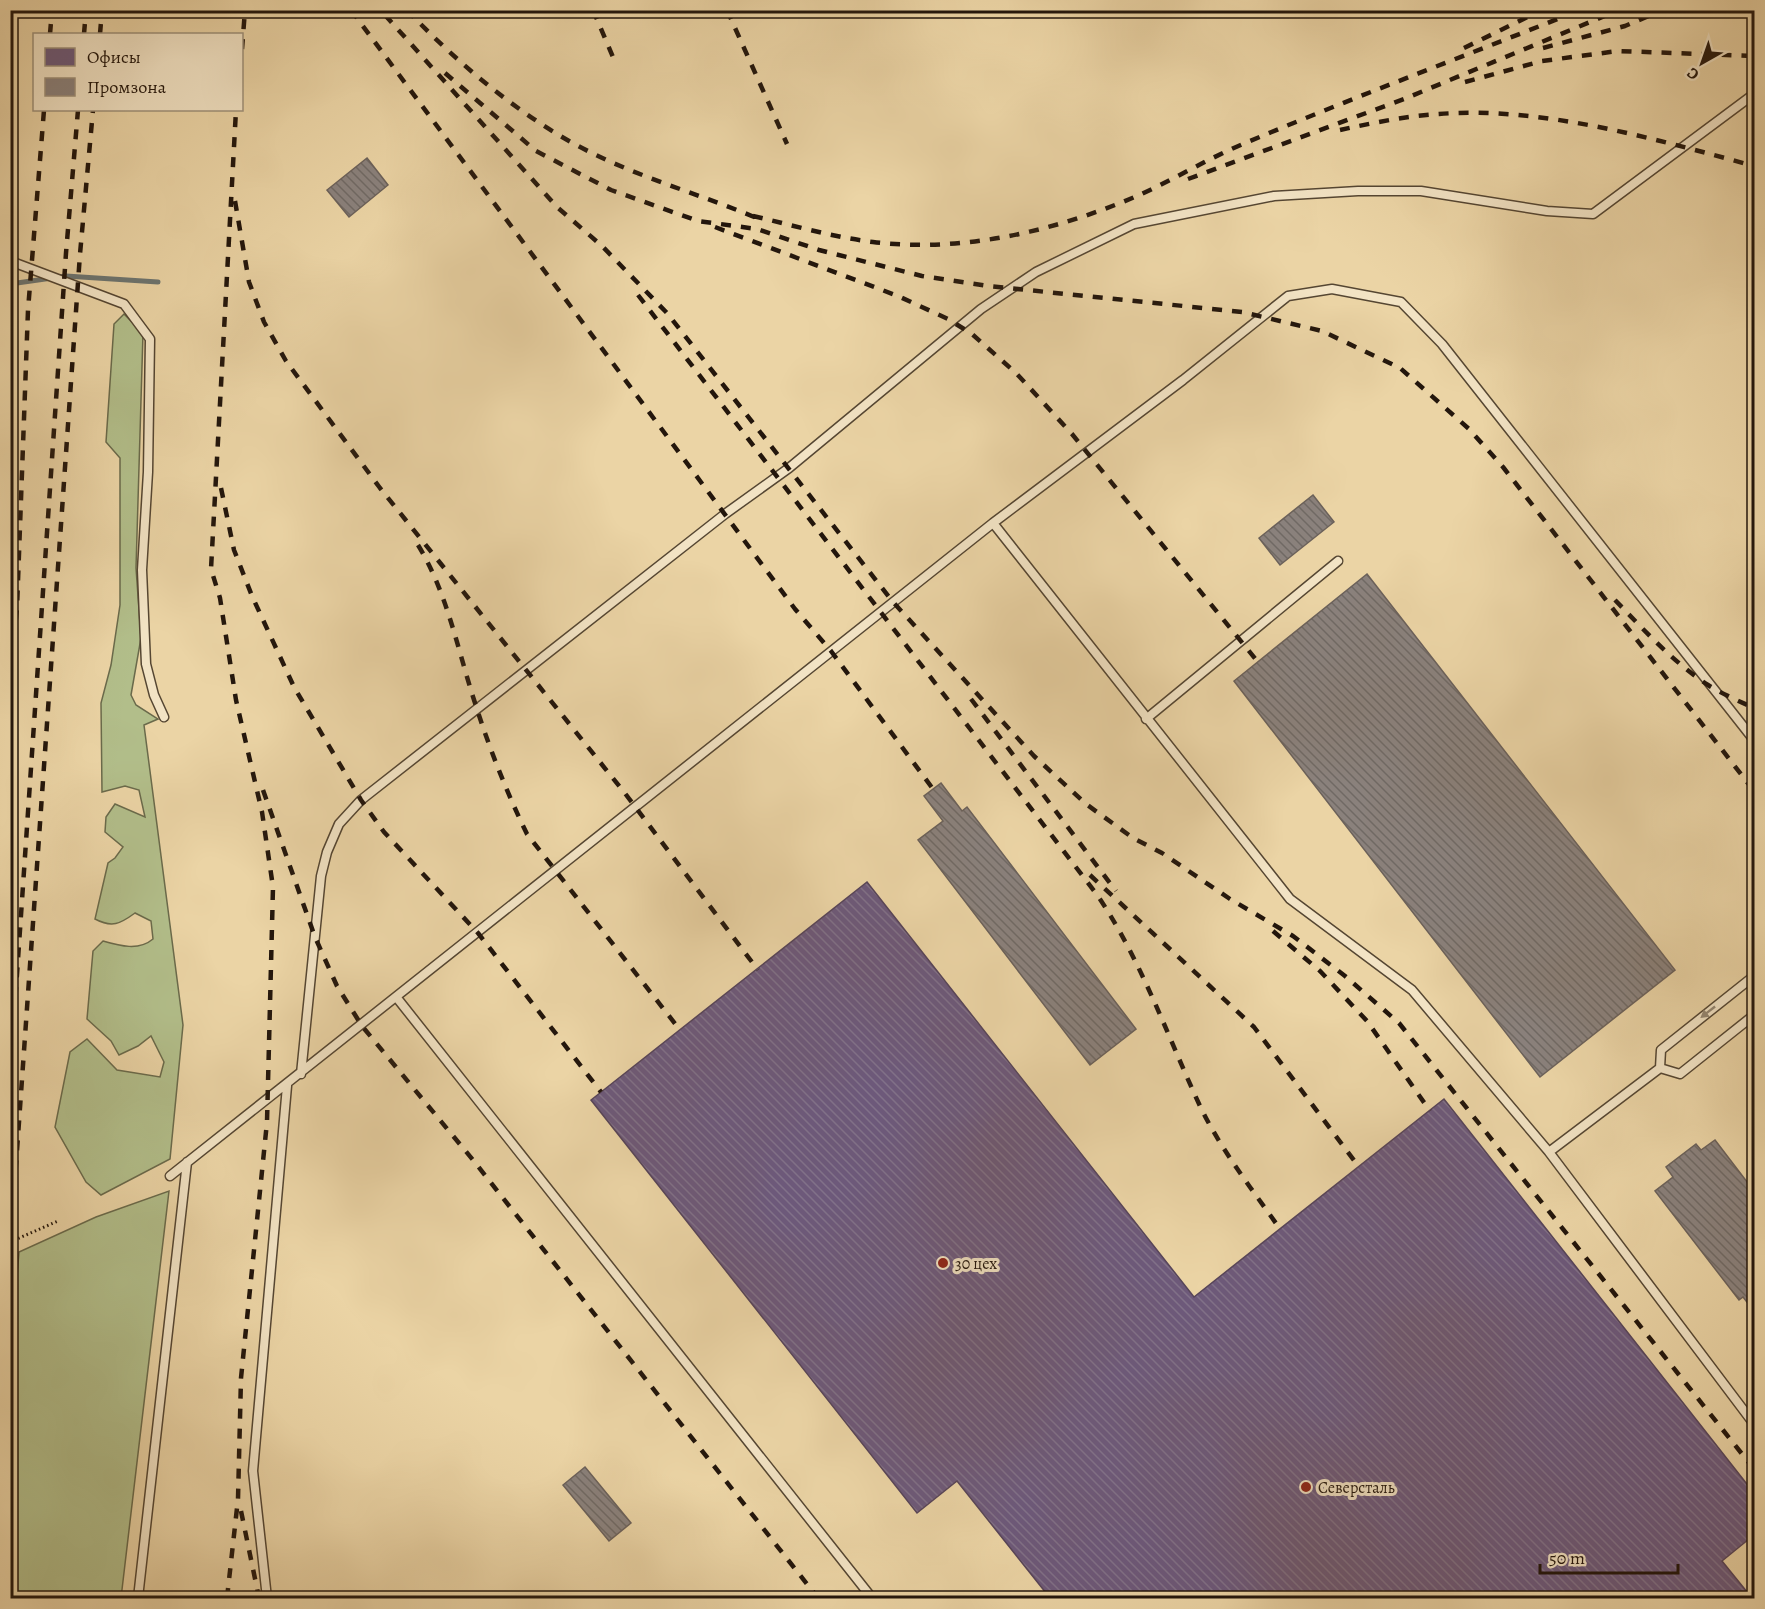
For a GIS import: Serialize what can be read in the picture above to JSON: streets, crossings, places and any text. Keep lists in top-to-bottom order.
{
  "places": ["30 цех", "Северсталь"],
  "legend": ["Офисы", "Промзона"],
  "scale_bar": "50 m",
  "north": "bottom left"
}
